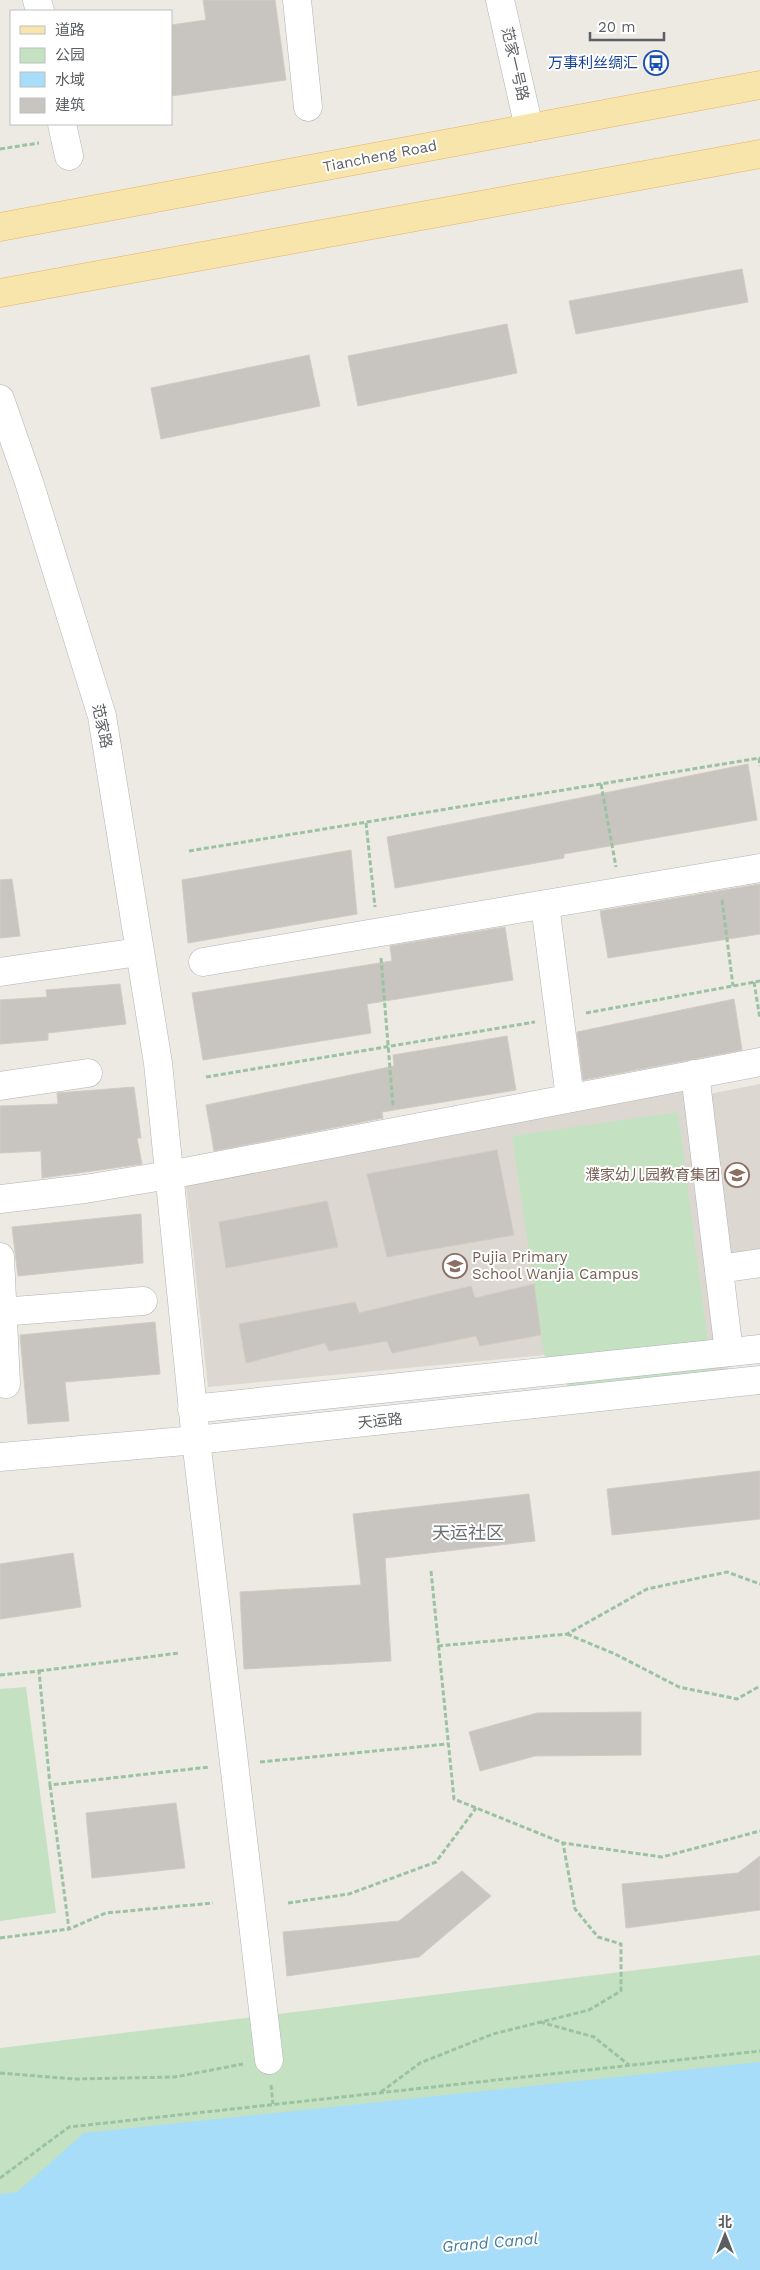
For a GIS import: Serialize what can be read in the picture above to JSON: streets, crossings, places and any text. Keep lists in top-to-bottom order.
{
  "streets": {
    "main road": ["Tiancheng Road"],
    "street": ["范家一号路", "范家路", "天运路"]
  },
  "crossings": [
    ["范家一号路", "Tiancheng Road"],
    ["范家路", "天运路"]
  ],
  "districts": ["天运社区"],
  "water": ["Grand Canal"],
  "places": {
    "bus stop": ["万事利丝绸汇"],
    "school or university": ["濮家幼儿园教育集团", "Pujia Primary School Wanjia Campus"]
  },
  "legend": [
    "道路",
    "公园",
    "水域",
    "建筑"
  ],
  "scale_bar": "20 m",
  "north": "top"
}
